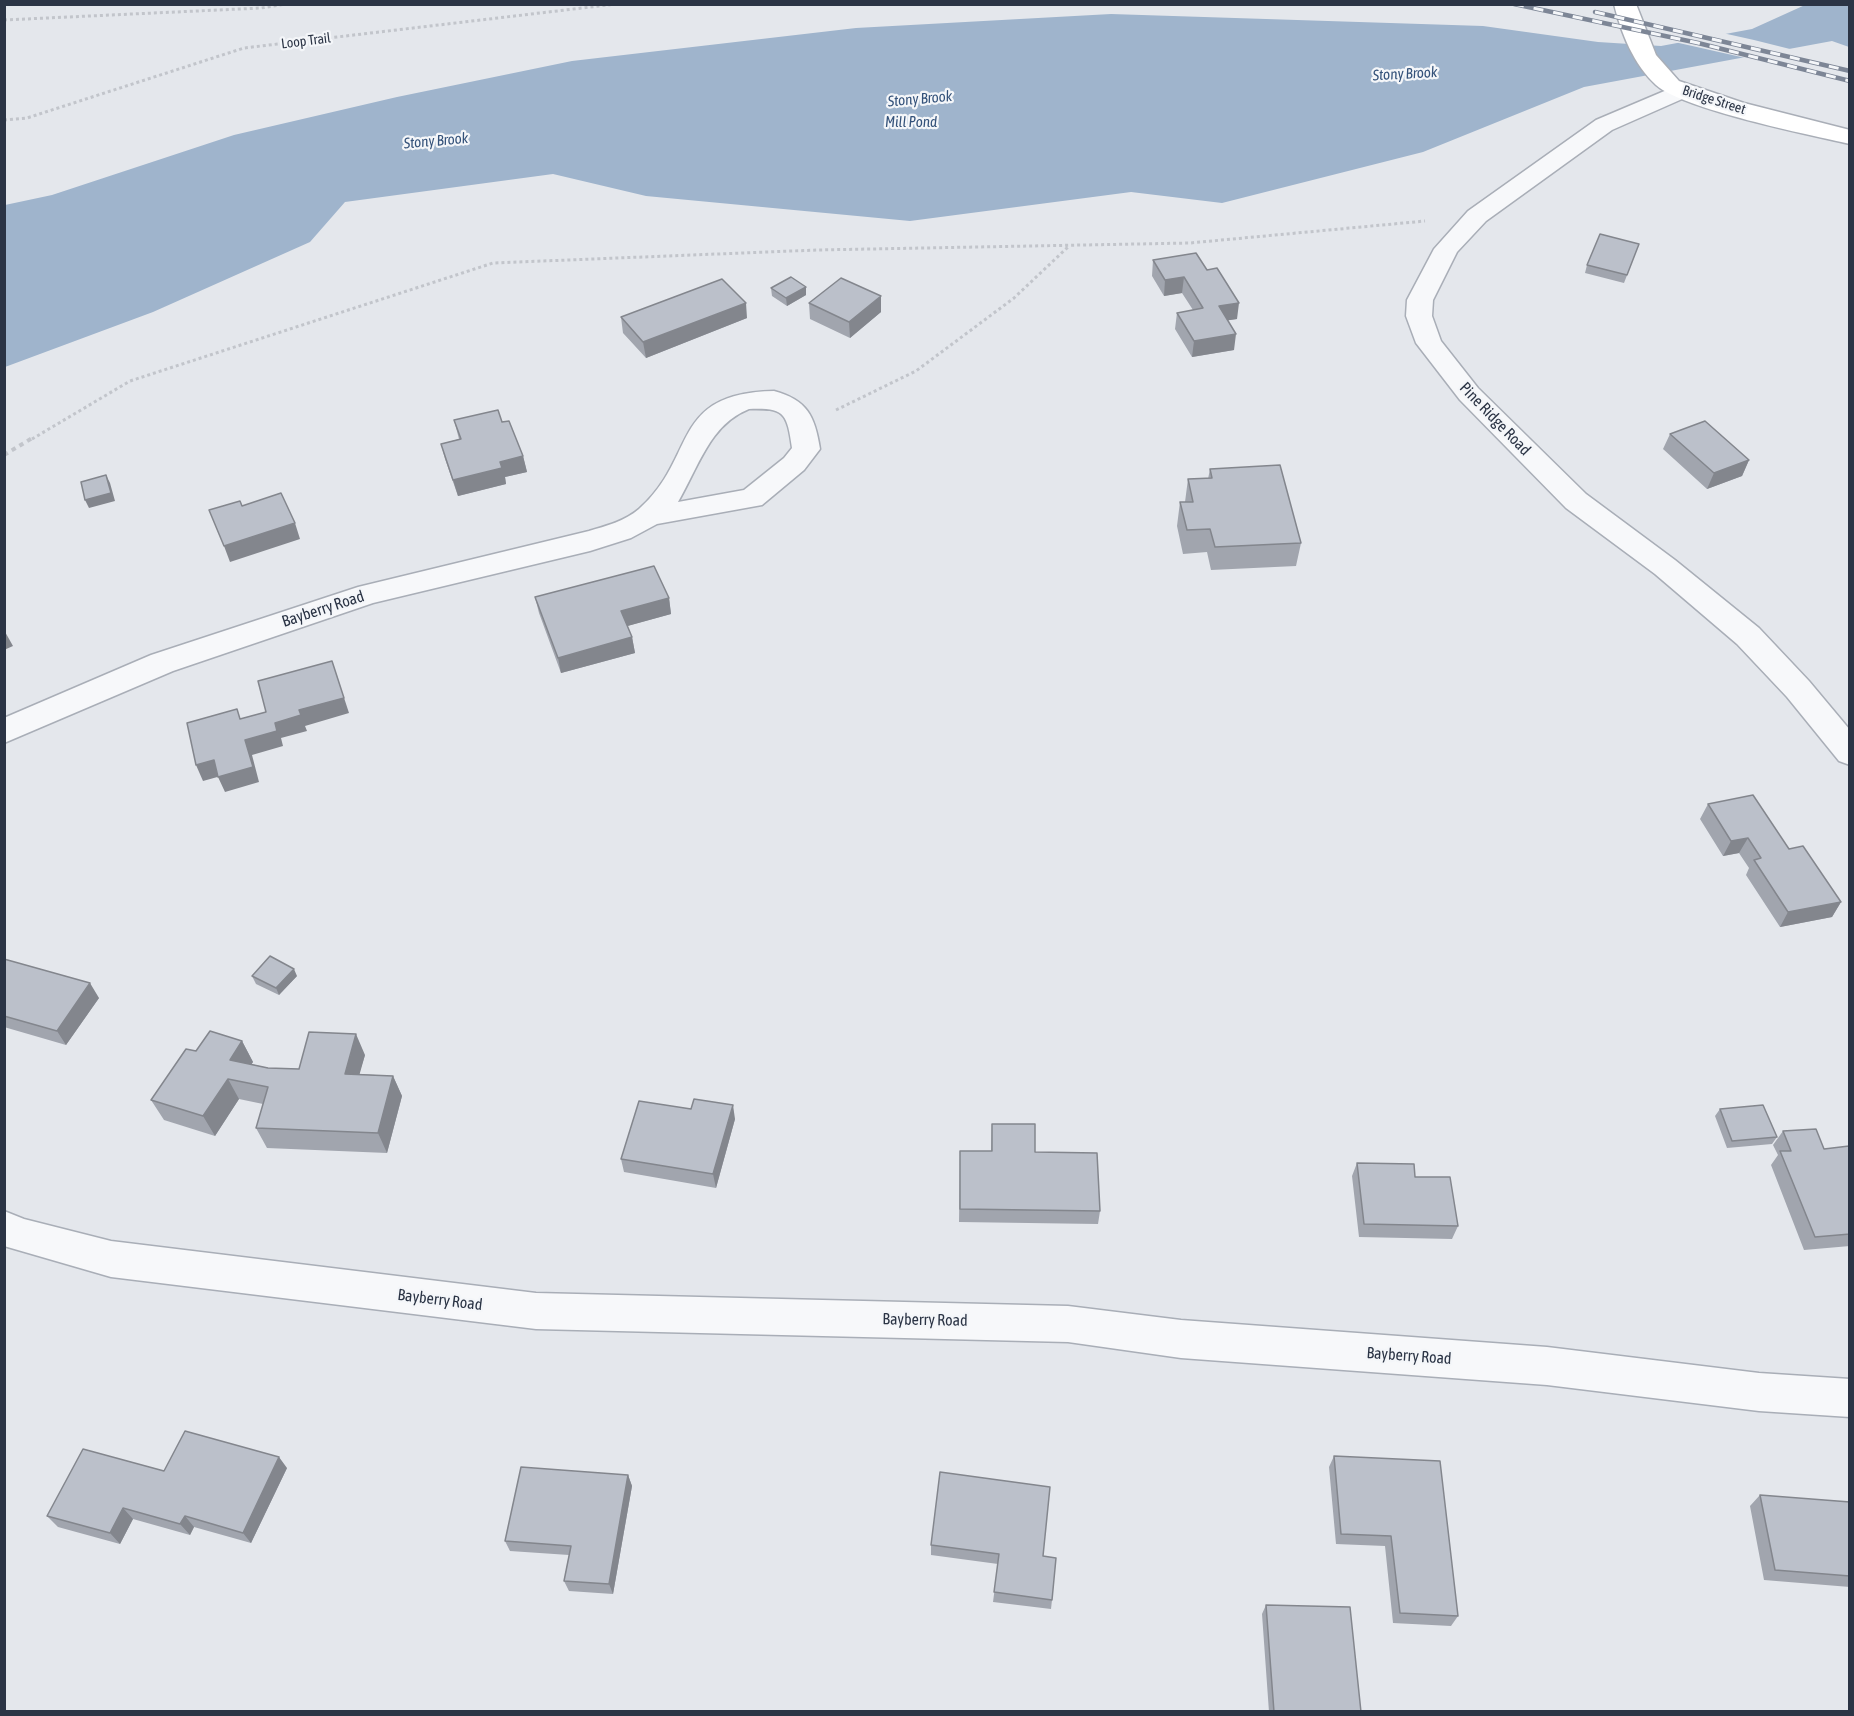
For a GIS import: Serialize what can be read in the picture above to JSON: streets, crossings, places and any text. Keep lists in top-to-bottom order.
{
  "streets": {
    "main road": ["Bridge Street"],
    "street": ["Pine Ridge Road", "Bayberry Road"],
    "path": ["Loop Trail"]
  },
  "crossings": [
    ["Bridge Street", "Pine Ridge Road"]
  ],
  "water": ["Stony Brook", "Mill Pond"]
}
